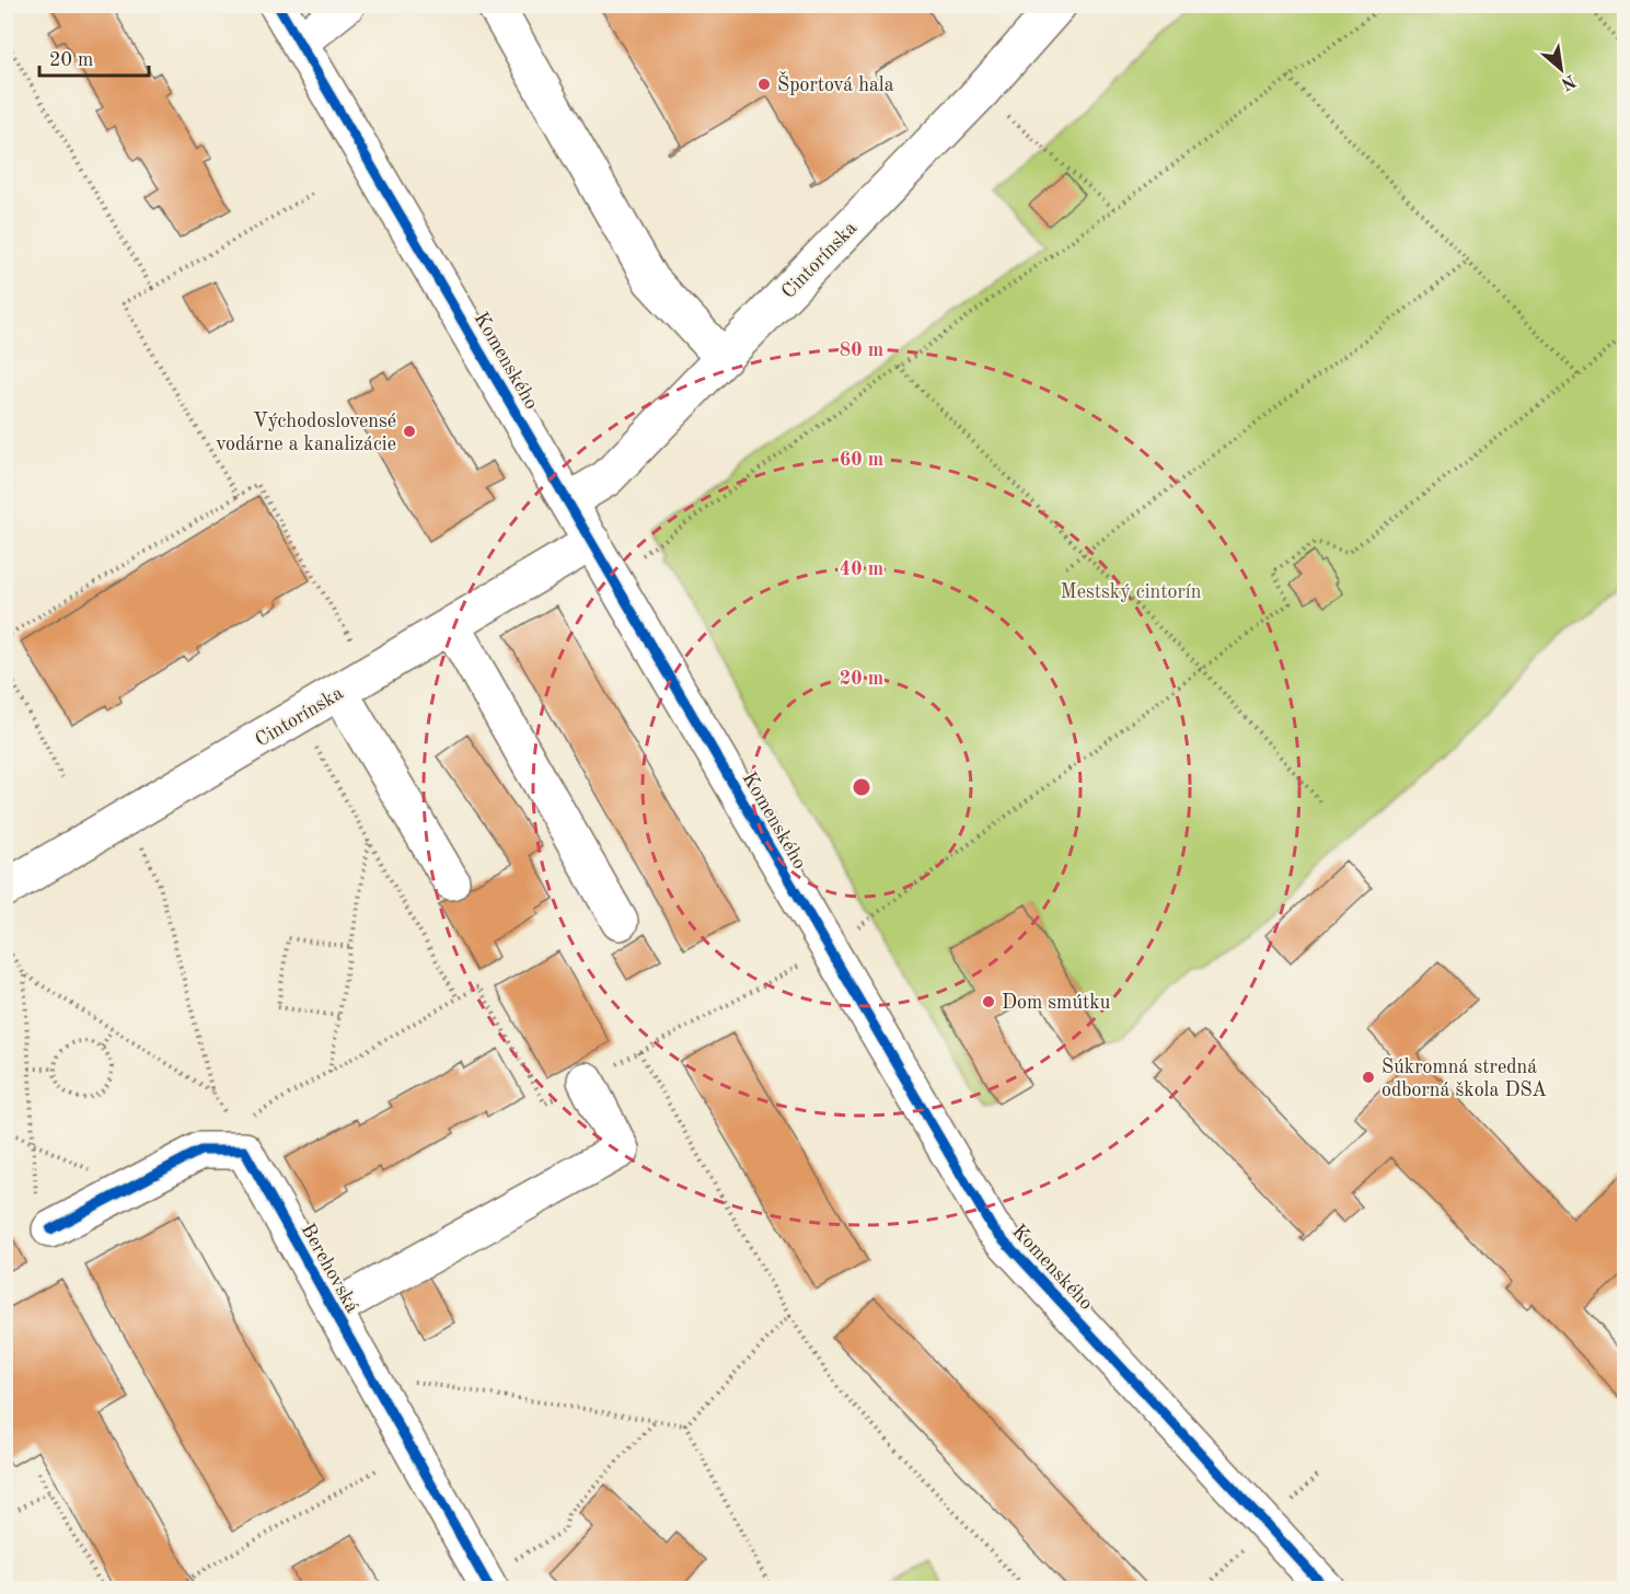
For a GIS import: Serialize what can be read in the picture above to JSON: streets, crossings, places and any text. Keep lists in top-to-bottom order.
{
  "streets": {
    "street": ["Cintorínska", "Komenského", "Berehovská"]
  },
  "crossings": [
    ["Cintorínska", "Komenského"]
  ],
  "parks": ["Mestský cintorín"],
  "places": [
    "Športová hala",
    "Východoslovensé vodárne a kanalizácie",
    "Dom smútku",
    "Súkromná stredná odborná škola DSA"
  ],
  "scale_bar": "20 m",
  "north": "bottom right",
  "rings": [
    "80 m",
    "60 m",
    "40 m",
    "20 m"
  ]
}
